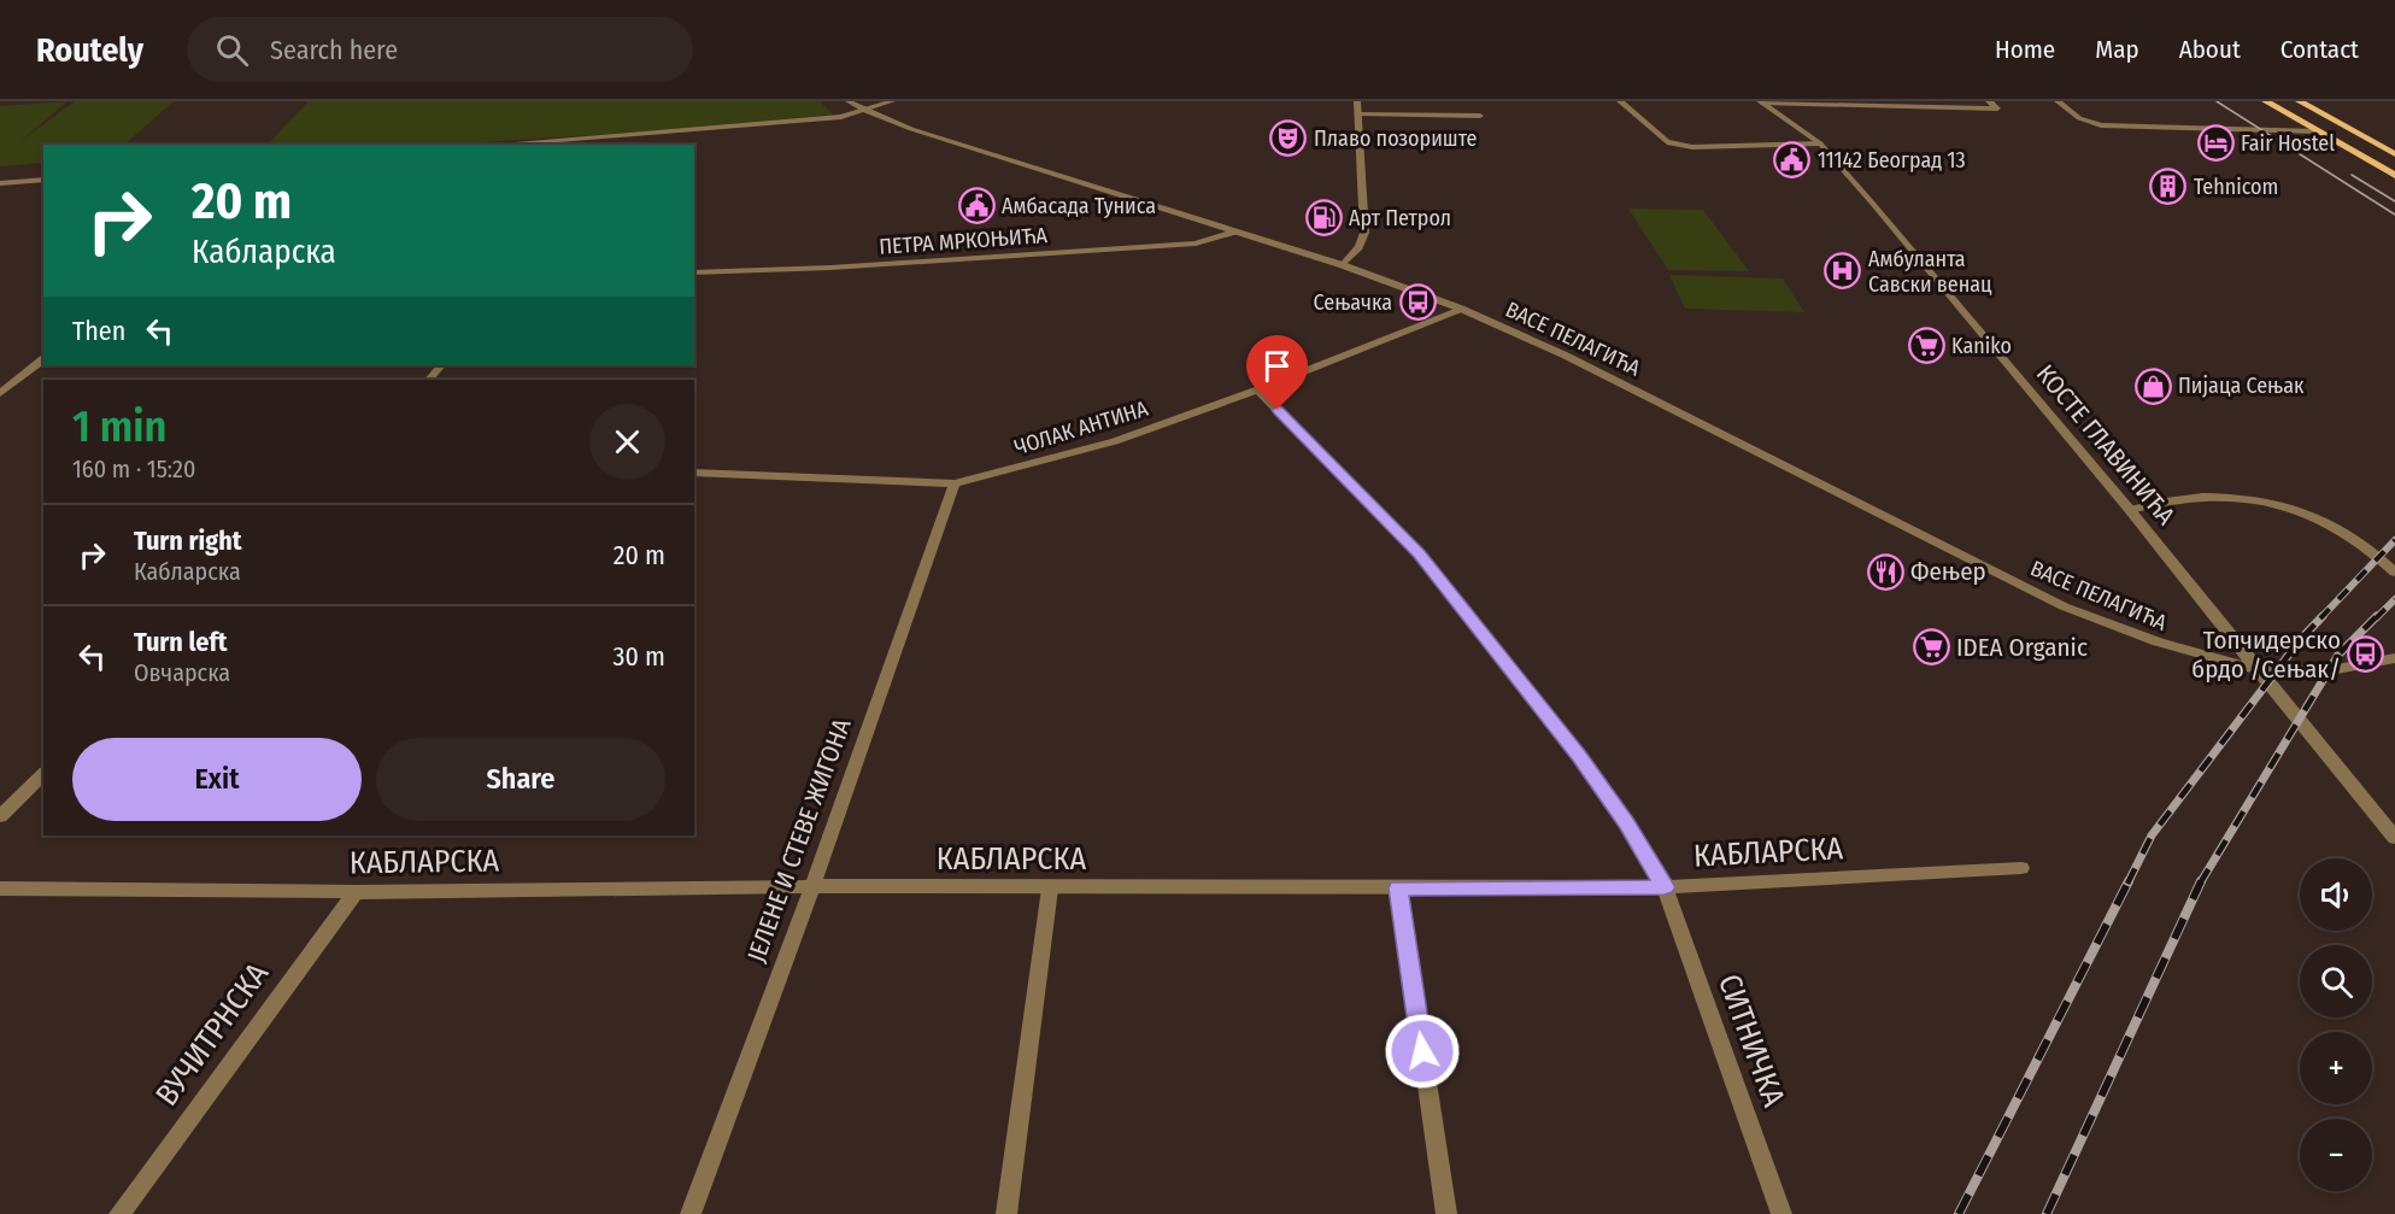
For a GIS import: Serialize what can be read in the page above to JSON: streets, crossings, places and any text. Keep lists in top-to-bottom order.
{
  "streets": {
    "street": [
      "ПЕТРА МРКОЊИЋА",
      "ВАСЕ ПЕЛАГИЋА",
      "ЧОЛАК АНТИНА",
      "КОСТЕ ГЛАВИНИЋА",
      "ЈЕЛЕНЕ И СТЕВЕ ЖИГОНА",
      "КАБЛАРСКА",
      "ВУЧИТРНСКА",
      "СИТНИЧКА"
    ]
  },
  "crossings": [
    ["ПЕТРА МРКОЊИЋА", "ВАСЕ ПЕЛАГИЋА"],
    ["ВАСЕ ПЕЛАГИЋА", "ЧОЛАК АНТИНА"],
    ["ВАСЕ ПЕЛАГИЋА", "КОСТЕ ГЛАВИНИЋА"],
    ["ЧОЛАК АНТИНА", "ЈЕЛЕНЕ И СТЕВЕ ЖИГОНА"],
    ["ЧОЛАК АНТИНА", "СИТНИЧКА"],
    ["ЈЕЛЕНЕ И СТЕВЕ ЖИГОНА", "КАБЛАРСКА"],
    ["КАБЛАРСКА", "ВУЧИТРНСКА"],
    ["КАБЛАРСКА", "СИТНИЧКА"]
  ],
  "places": {
    "theatre": ["Плаво позориште"],
    "hotel": ["Fair Hostel"],
    "public building": ["11142 Београд 13", "Амбасада Туниса"],
    "building": ["Tehnicom"],
    "fuel station": ["Арт Петрол"],
    "hospital": ["Амбуланта Савски венац"],
    "bus stop": ["Сењачка", "Топчидерско брдо /Сењак/"],
    "supermarket": ["Kaniko", "IDEA Organic"],
    "shop": ["Пијаца Сењак"],
    "restaurant": ["Фењер"]
  },
  "page": {
    "header": "Routely",
    "search": "Search here",
    "nav": [
      "Home",
      "Map",
      "About",
      "Contact"
    ],
    "turn": ["20 m", "Кабларска"],
    "then": "Then",
    "heading": ["1 min", "160 m · 15:20"],
    "list": [
      {
        "name": "Turn right",
        "note": "Кабларска",
        "value": "20 m"
      },
      {
        "name": "Turn left",
        "note": "Овчарска",
        "value": "30 m"
      }
    ],
    "buttons": ["Exit", "Share"],
    "map_buttons": ["+", "−"]
  }
}
